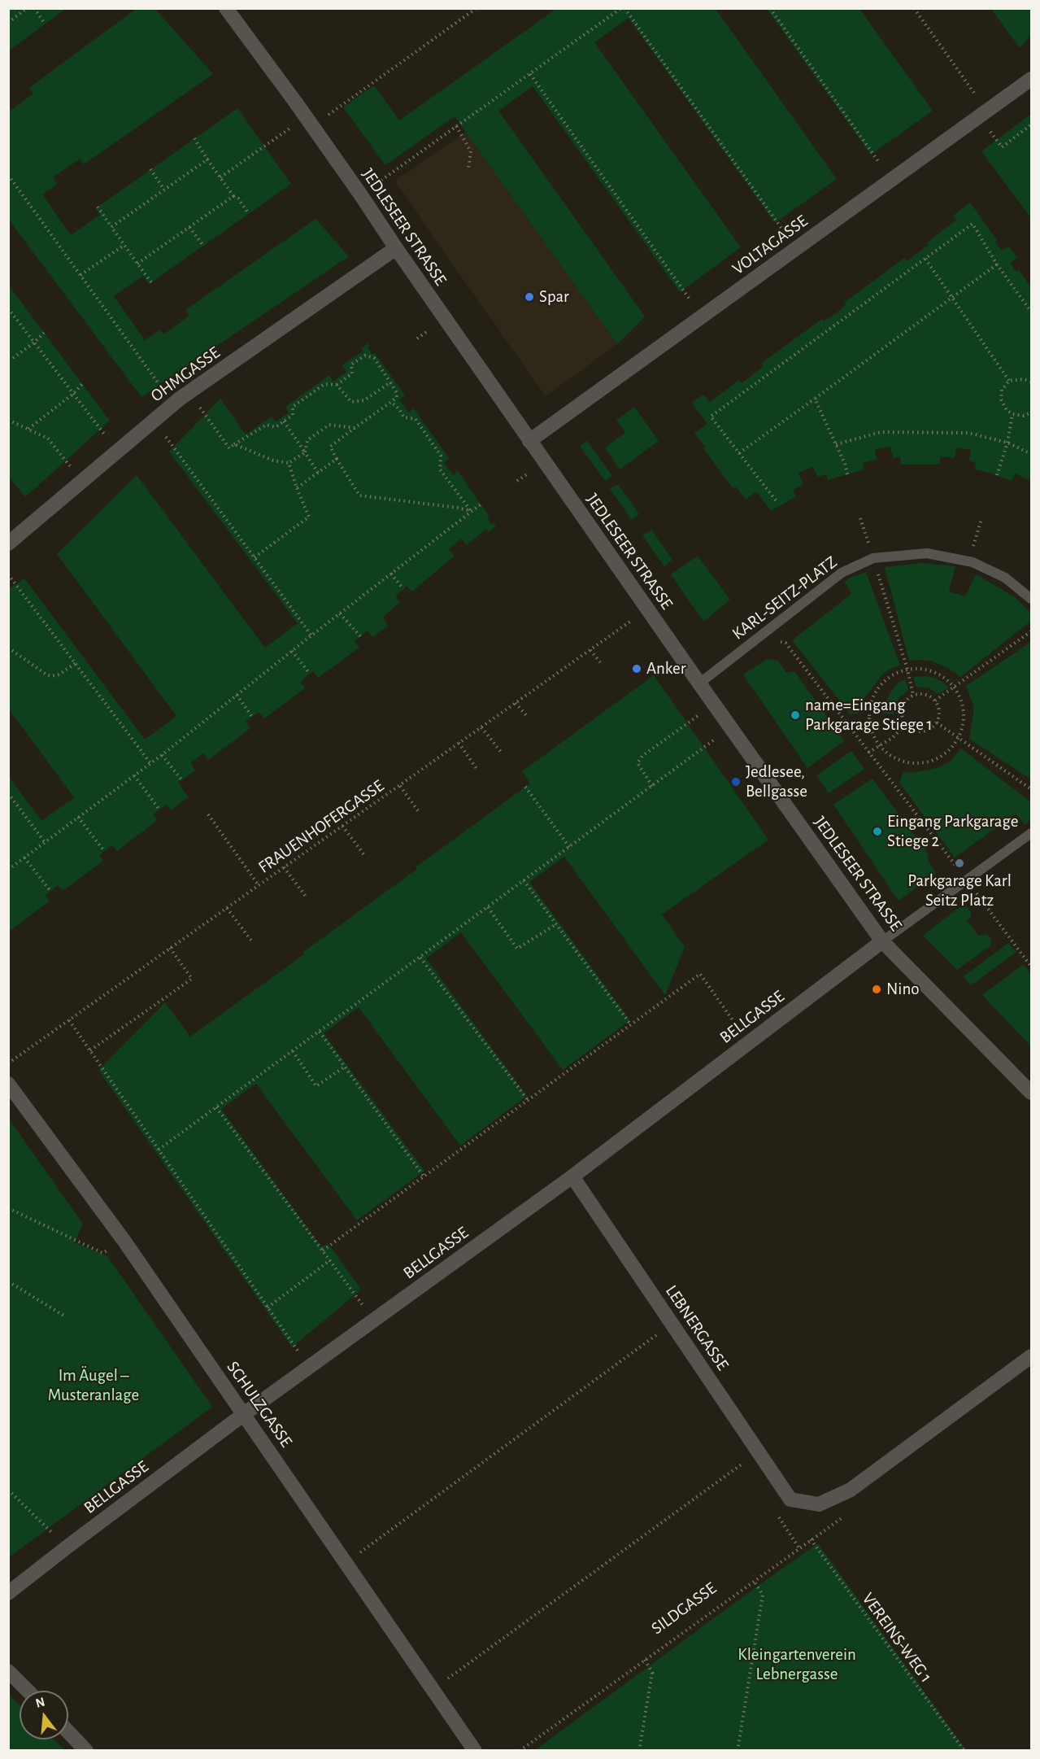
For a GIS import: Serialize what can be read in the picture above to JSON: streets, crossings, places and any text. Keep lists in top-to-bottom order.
{
  "streets": {
    "street": [
      "JEDLESEER STRASSE",
      "VOLTAGASSE",
      "OHMGASSE",
      "BELLGASSE",
      "LEBNERGASSE",
      "SCHULZGASSE"
    ],
    "lane": ["KARL-SEITZ-PLATZ"],
    "path": ["FRAUENHOFERGASSE", "SILDGASSE", "VEREINS-WEG 1"]
  },
  "crossings": [
    ["JEDLESEER STRASSE", "VOLTAGASSE"],
    ["JEDLESEER STRASSE", "OHMGASSE"],
    ["JEDLESEER STRASSE", "KARL-SEITZ-PLATZ"],
    ["JEDLESEER STRASSE", "FRAUENHOFERGASSE"],
    ["JEDLESEER STRASSE", "BELLGASSE"],
    ["BELLGASSE", "LEBNERGASSE"],
    ["BELLGASSE", "SCHULZGASSE"],
    ["SILDGASSE", "VEREINS-WEG 1"]
  ],
  "parks": ["Im Äugel – Musteranlage", "Kleingartenverein Lebnergasse"],
  "places": [
    "Spar",
    "Anker",
    "name=Eingang Parkgarage Stiege 1",
    "Jedlesee, Bellgasse",
    "Eingang Parkgarage Stiege 2",
    "Parkgarage Karl Seitz Platz",
    "Nino"
  ],
  "north": "top"
}
